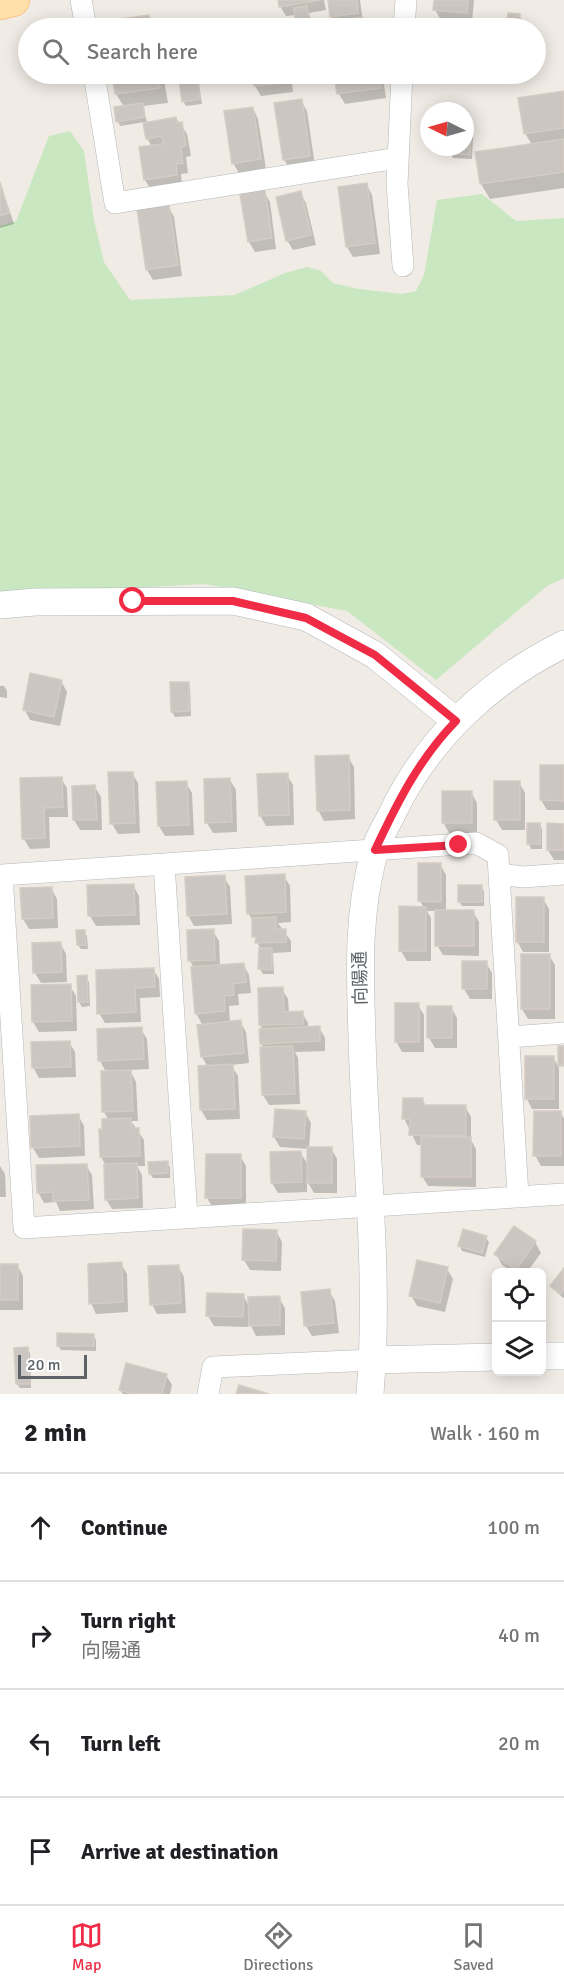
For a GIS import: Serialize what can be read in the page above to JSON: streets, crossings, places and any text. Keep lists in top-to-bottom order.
{
  "streets": {
    "street": ["向陽通"]
  },
  "scale_bar": "20 m",
  "north": "left",
  "page": {
    "search": "Search here",
    "scale": "20 m",
    "heading": ["2 min", "Walk · 160 m"],
    "list": [
      ["Continue", "100 m"],
      ["Turn right", "向陽通", "40 m"],
      ["Turn left", "20 m"],
      "Arrive at destination"
    ],
    "nav": ["Map", "Directions", "Saved"]
  }
}
